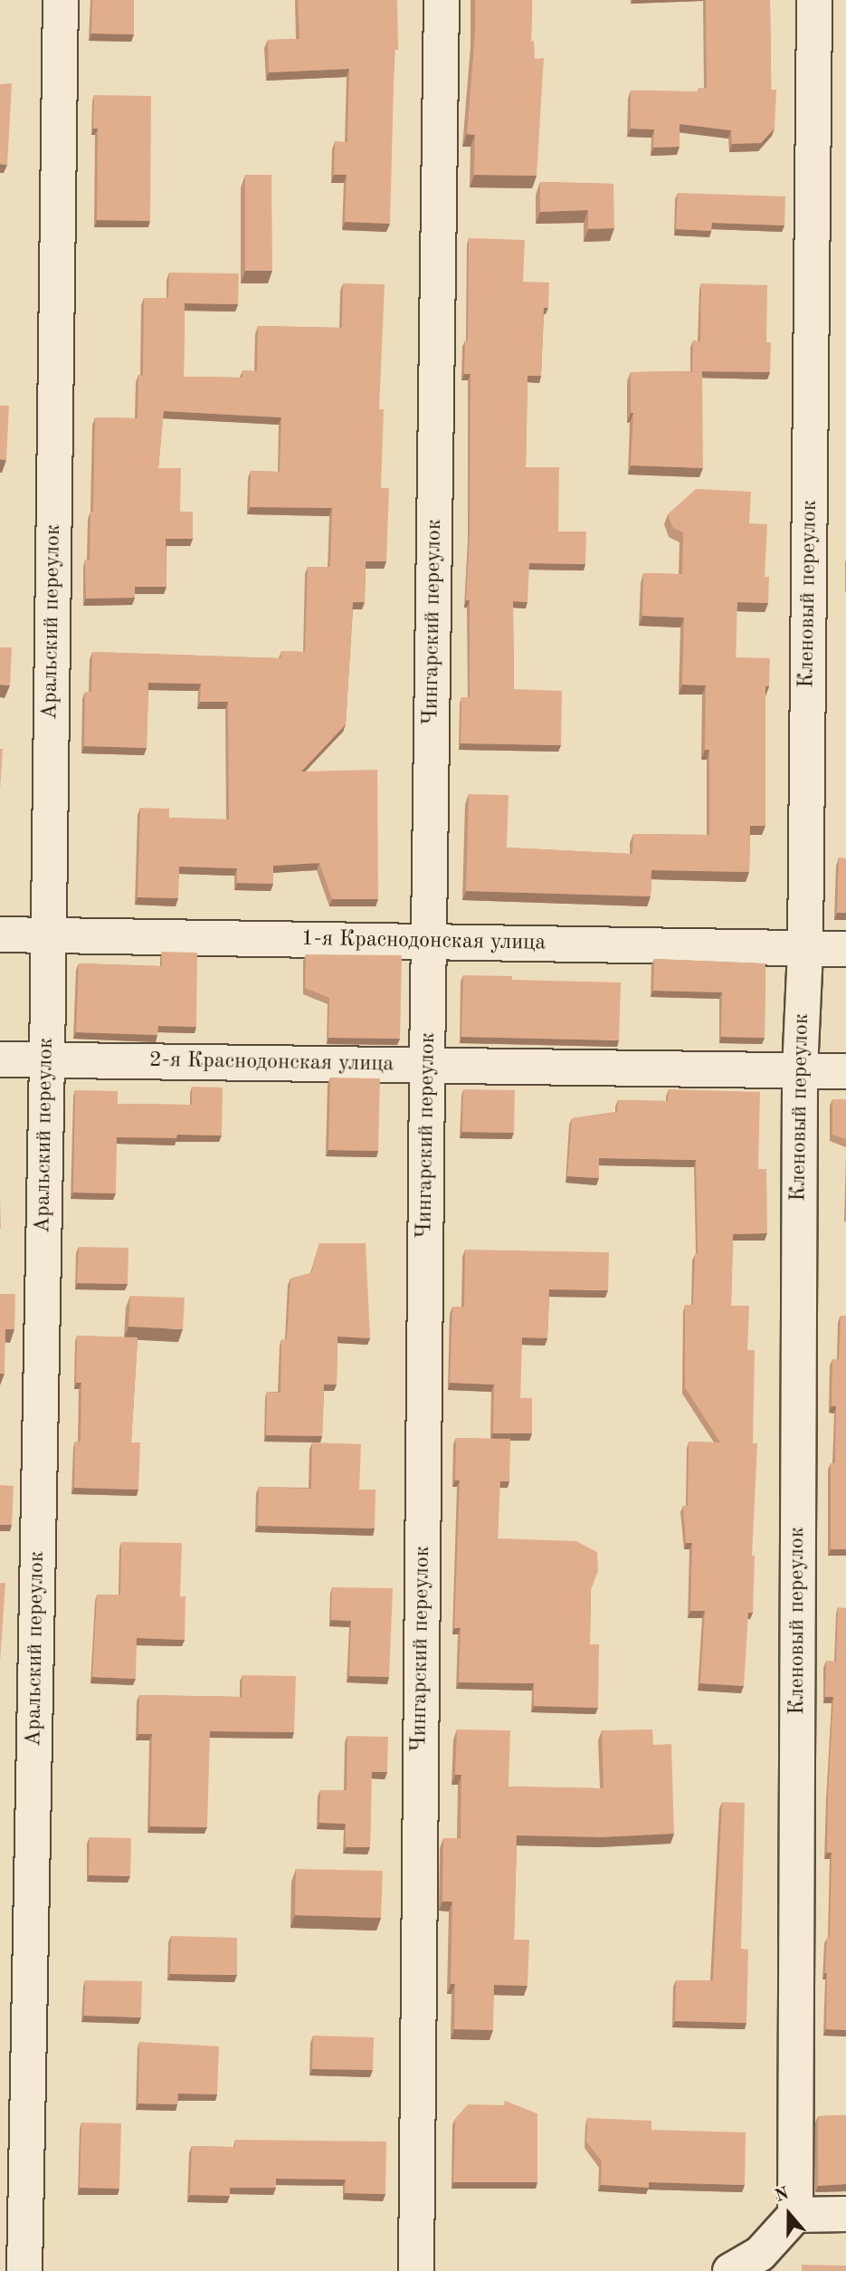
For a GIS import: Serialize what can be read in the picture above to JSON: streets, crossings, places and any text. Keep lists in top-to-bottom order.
{
  "streets": {
    "street": [
      "Кленовый переулок",
      "Аральский переулок",
      "Чингарский переулок",
      "1-я Краснодонская улица",
      "2-я Краснодонская улица"
    ]
  },
  "crossings": [
    ["Кленовый переулок", "1-я Краснодонская улица"],
    ["Кленовый переулок", "2-я Краснодонская улица"],
    ["Аральский переулок", "1-я Краснодонская улица"],
    ["Аральский переулок", "2-я Краснодонская улица"],
    ["Чингарский переулок", "1-я Краснодонская улица"],
    ["Чингарский переулок", "2-я Краснодонская улица"]
  ],
  "north": "top"
}
